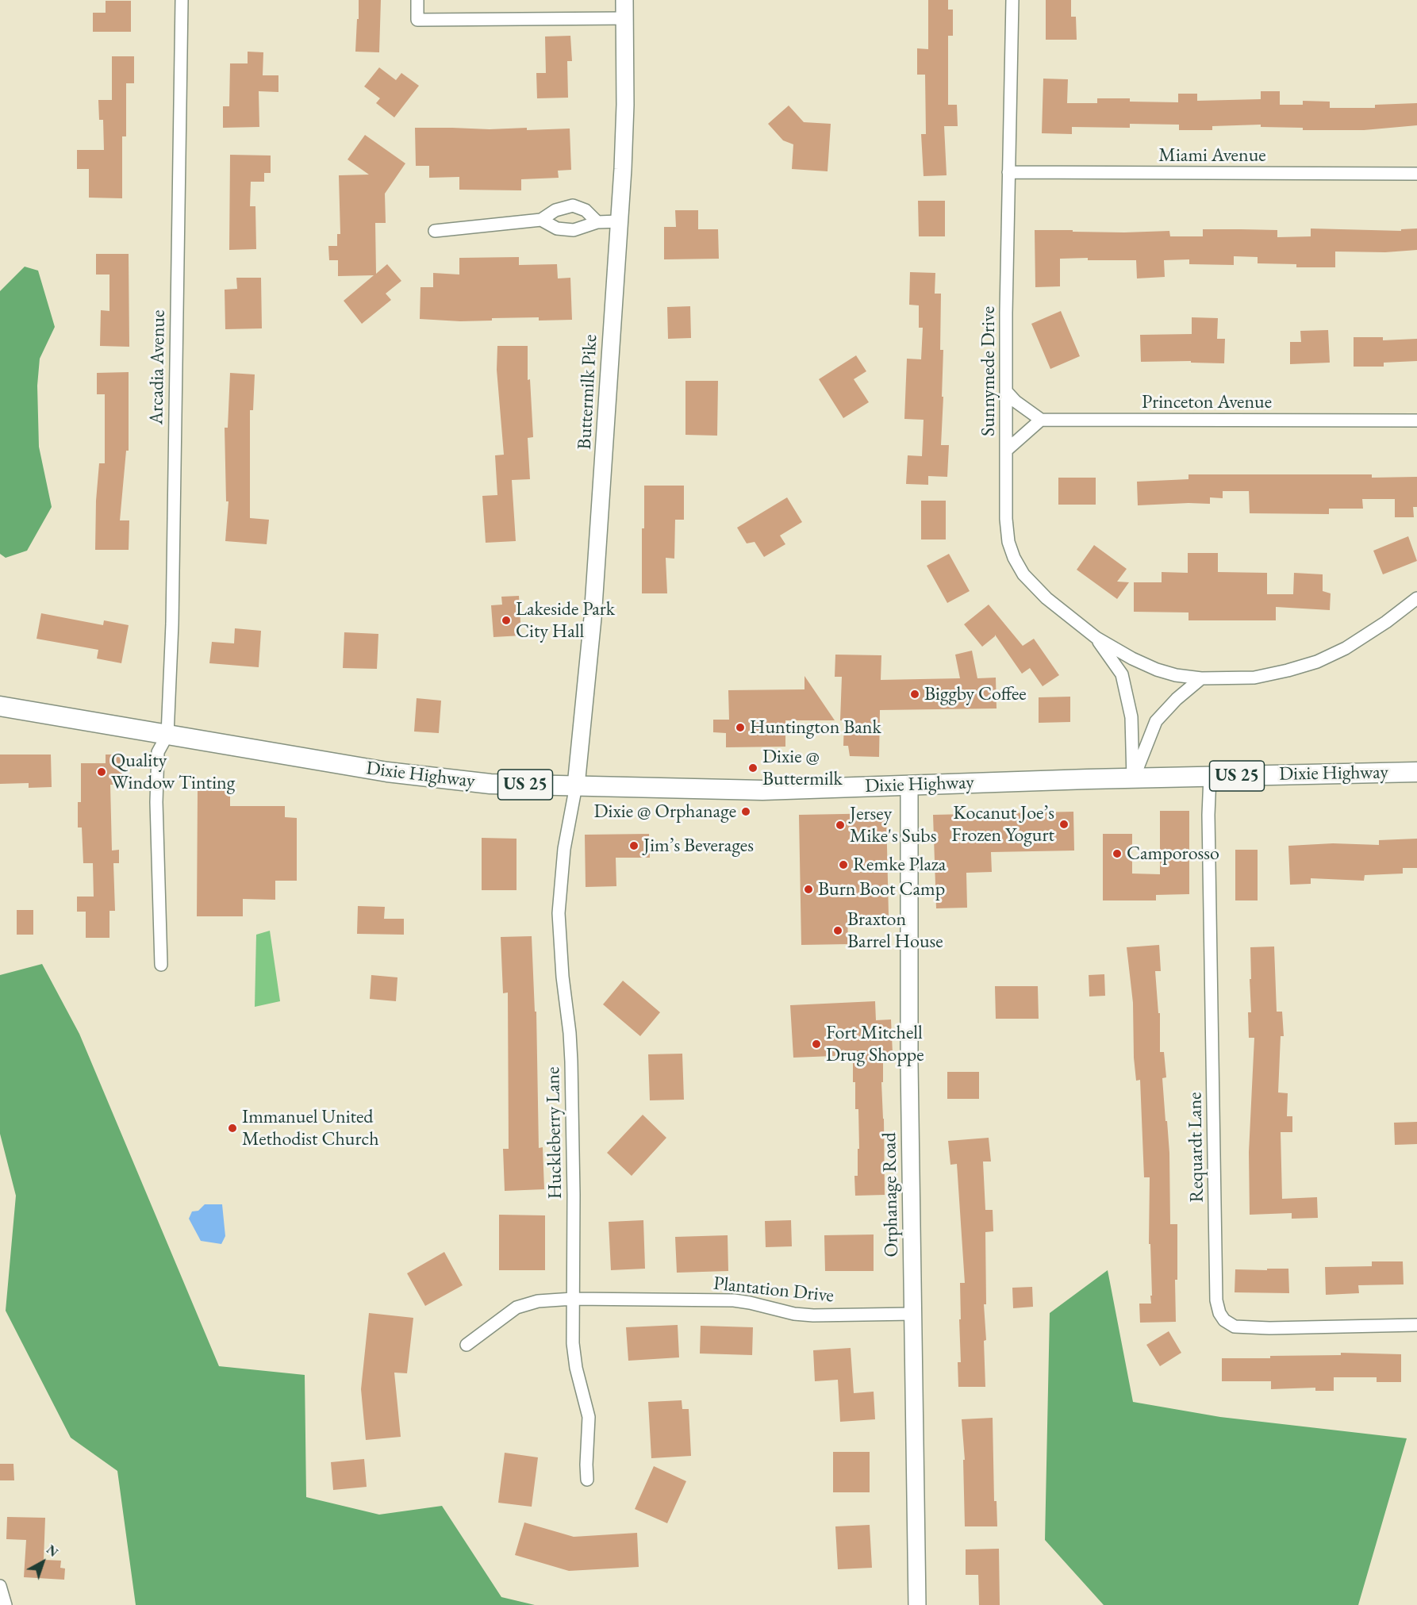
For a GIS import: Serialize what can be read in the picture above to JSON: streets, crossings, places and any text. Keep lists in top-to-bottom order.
{
  "streets": {
    "main road": [
      "Buttermilk Pike",
      "Dixie Highway",
      "US 25",
      "Orphanage Road"
    ],
    "street": [
      "Miami Avenue",
      "Arcadia Avenue",
      "Sunnymede Drive",
      "Princeton Avenue",
      "Huckleberry Lane",
      "Requardt Lane",
      "Plantation Drive"
    ]
  },
  "crossings": [
    ["Miami Avenue", "Sunnymede Drive"],
    ["Arcadia Avenue", "Dixie Highway"],
    ["Buttermilk Pike", "Dixie Highway"],
    ["Buttermilk Pike", "Huckleberry Lane"],
    ["Dixie Highway", "Huckleberry Lane"],
    ["Dixie Highway", "Requardt Lane"],
    ["Dixie Highway", "Orphanage Road"],
    ["Huckleberry Lane", "Plantation Drive"],
    ["Orphanage Road", "Plantation Drive"]
  ],
  "places": [
    "Lakeside Park City Hall",
    "Biggby Coffee",
    "Huntington Bank",
    "Dixie @ Buttermilk",
    "Quality Window Tinting",
    "Dixie @ Orphanage",
    "Kocanut Joe’s Frozen Yogurt",
    "Jersey Mike's Subs",
    "Jim’s Beverages",
    "Camporosso",
    "Remke Plaza",
    "Burn Boot Camp",
    "Braxton Barrel House",
    "Fort Mitchell Drug Shoppe",
    "Immanuel United Methodist Church"
  ],
  "north": "top right"
}
